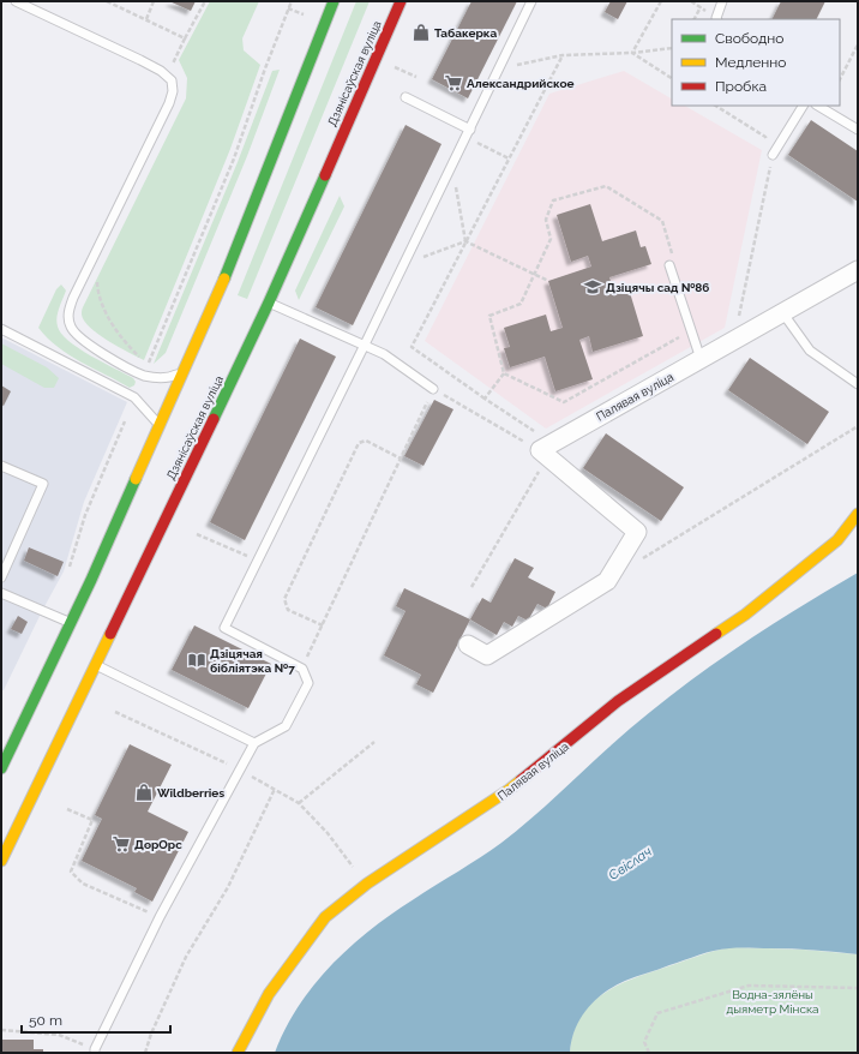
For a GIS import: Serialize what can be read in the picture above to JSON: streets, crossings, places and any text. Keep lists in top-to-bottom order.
{
  "streets": {
    "main road": ["Дзянісаўская вуліца", "Палявая вуліца"]
  },
  "water": ["Свіслач"],
  "parks": ["Водна-зялёны дыяметр Мінска"],
  "places": {
    "shop": ["Табакерка", "Wildberries"],
    "supermarket": ["Александрийское", "ДорОрс"],
    "school or university": ["Дзіцячы сад №86"],
    "library": ["Дзіцячая бібліятэка №7"]
  },
  "legend": ["Свободно", "Медленно", "Пробка"],
  "scale_bar": "50 m"
}
